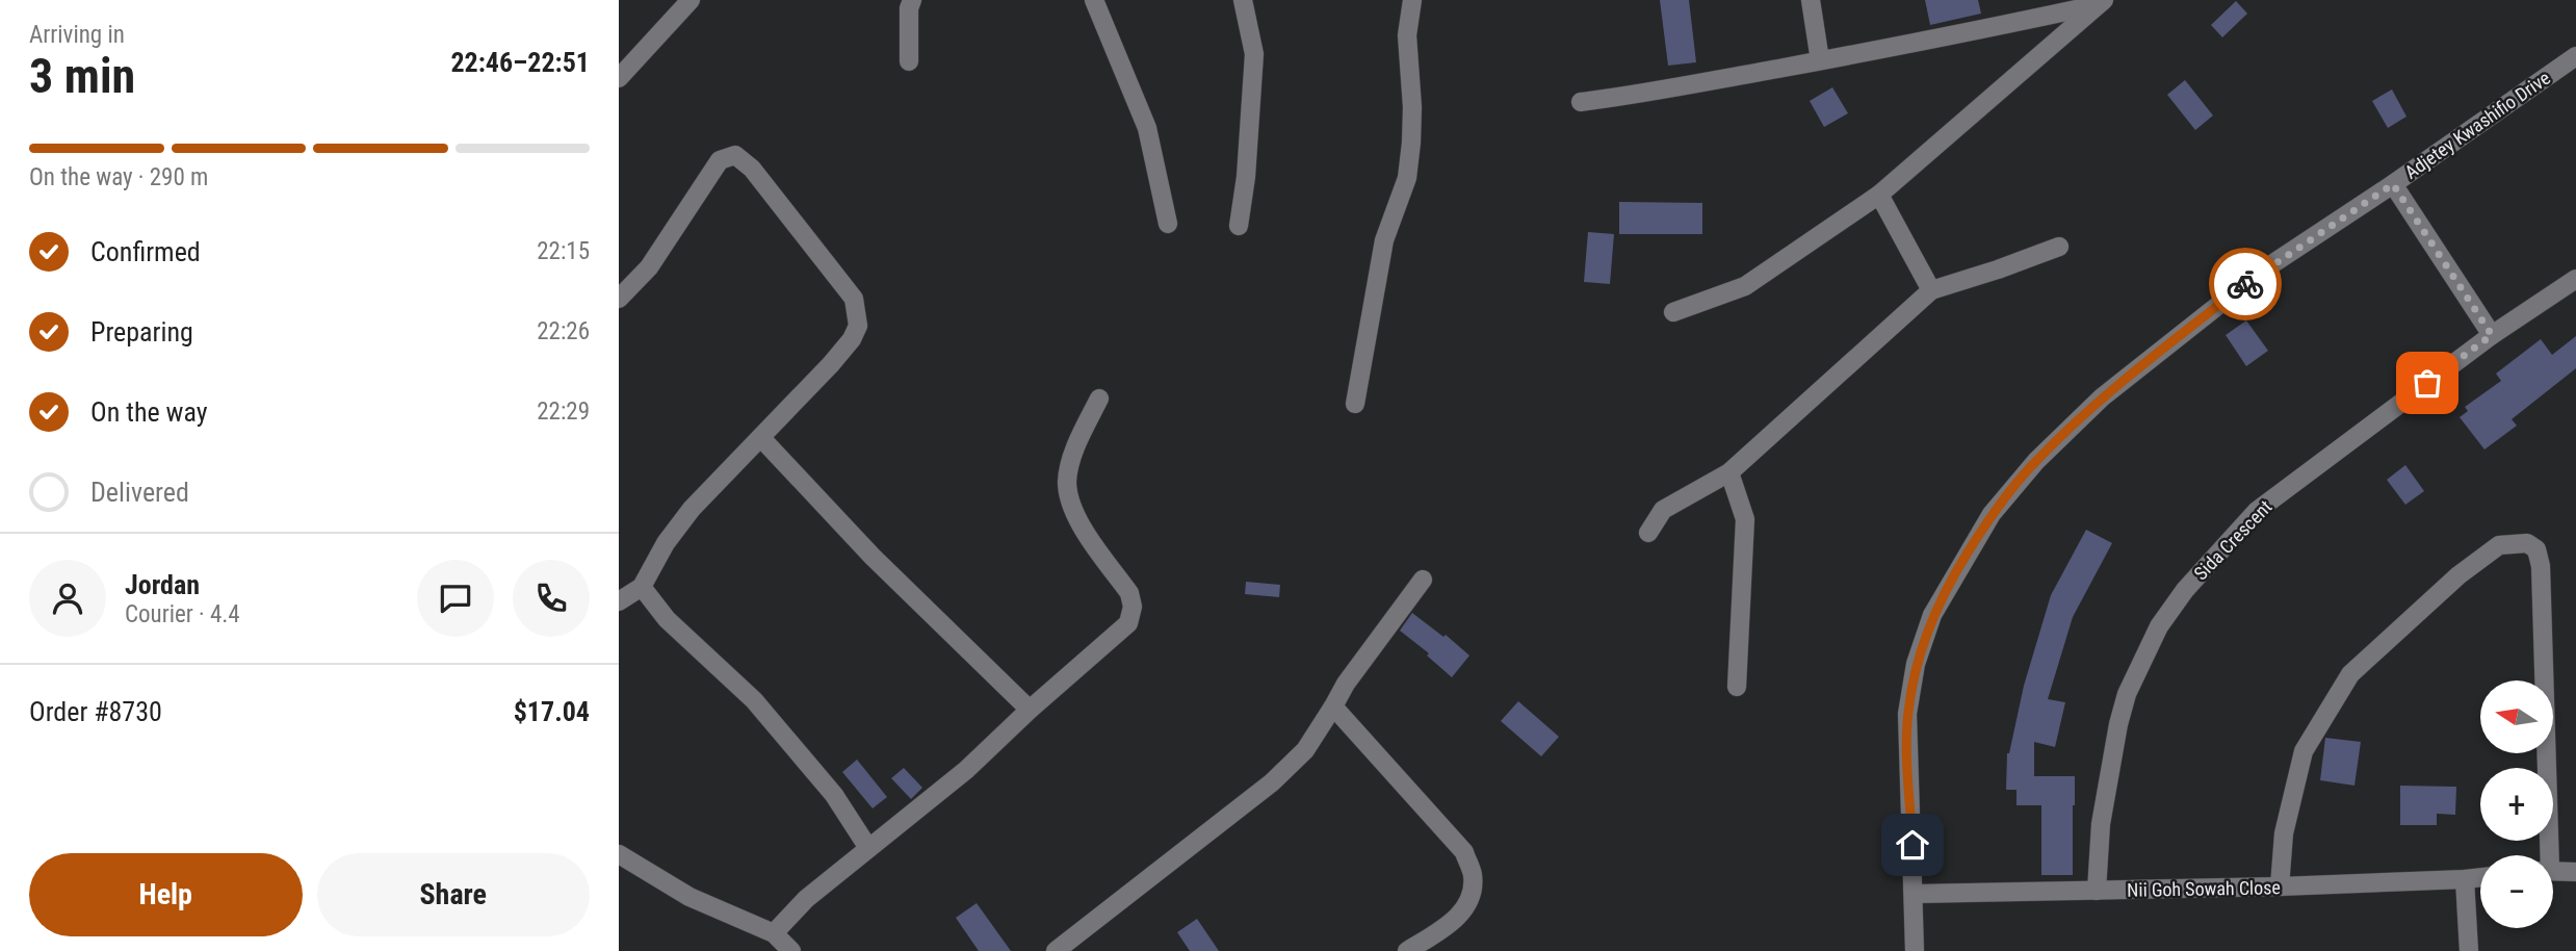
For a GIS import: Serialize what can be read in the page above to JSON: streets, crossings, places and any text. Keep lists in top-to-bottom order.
{
  "streets": {
    "street": ["Adjetey Kwashifio Drive", "Sida Crescent", "Nii Goh Sowah Close"]
  },
  "crossings": [
    ["Adjetey Kwashifio Drive", "Nii Goh Sowah Close"],
    ["Sida Crescent", "Nii Goh Sowah Close"]
  ],
  "north": "left",
  "page": {
    "heading": ["3 min", "Arriving in", "22:46–22:51"],
    "panel": [
      "Jordan",
      "Courier · 4.4",
      "Order #8730",
      "$17.04"
    ],
    "bar": "On the way · 290 m",
    "list": [
      ["Confirmed", "22:15"],
      ["Preparing", "22:26"],
      ["On the way", "22:29"],
      "Delivered"
    ],
    "map_buttons": ["+", "−"],
    "buttons": ["Help", "Share"]
  }
}
